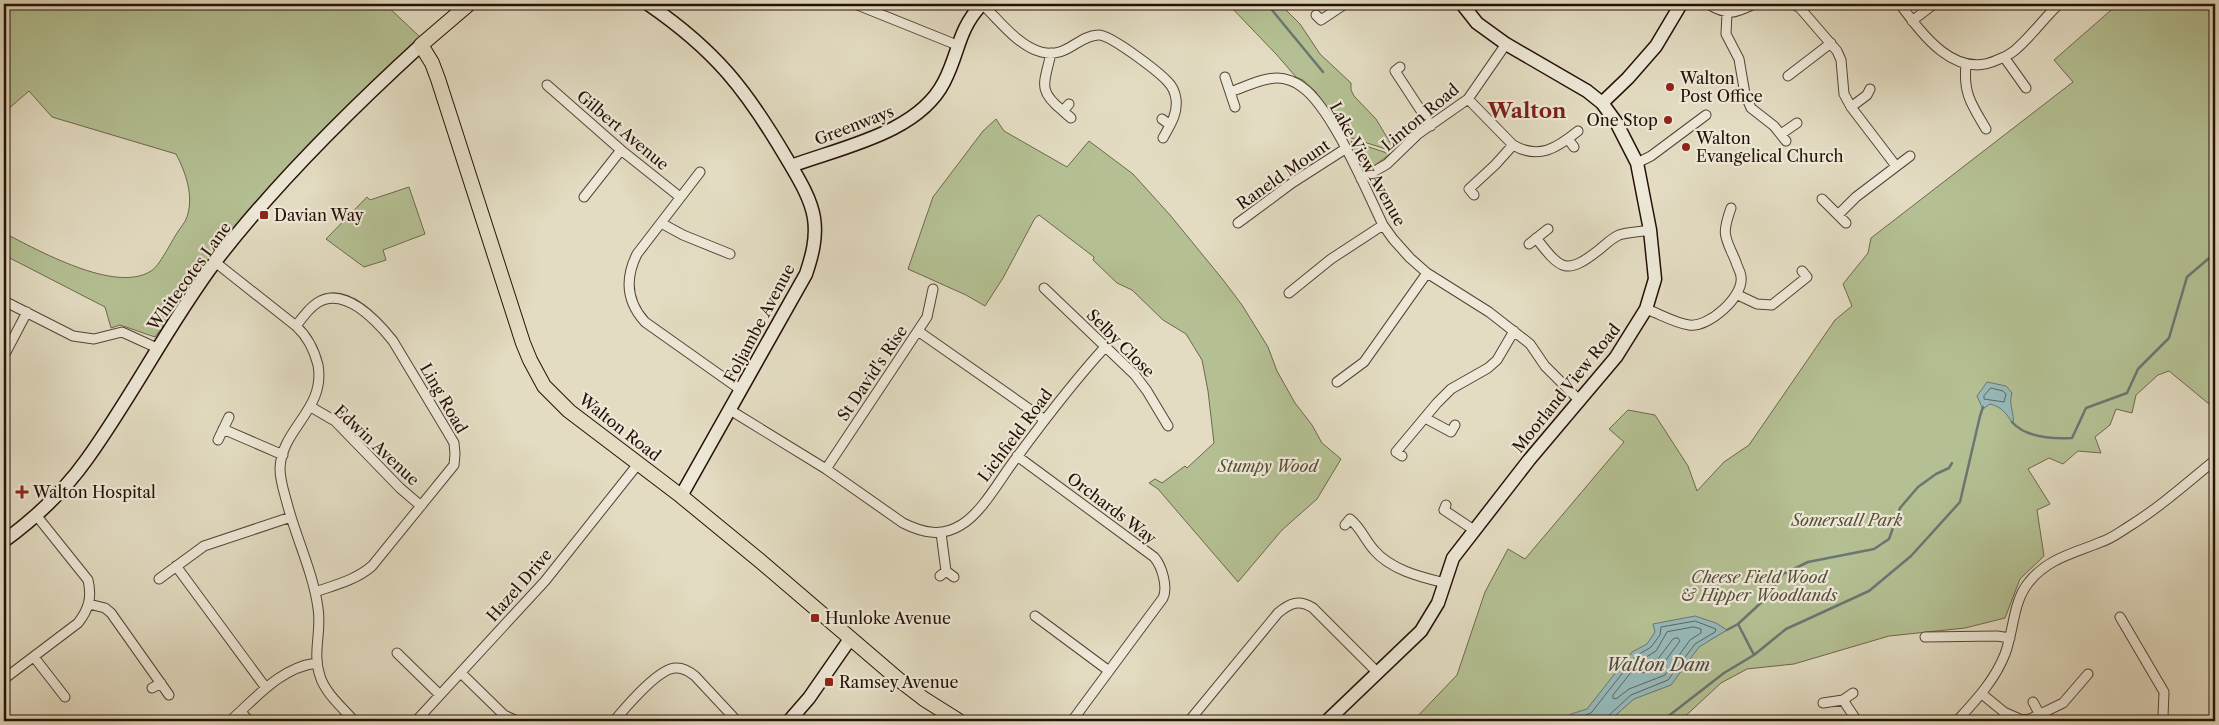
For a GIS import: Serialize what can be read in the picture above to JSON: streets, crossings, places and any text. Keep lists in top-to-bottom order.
{
  "streets": {
    "main road": ["Walton Road"],
    "street": [
      "Linton Road",
      "Greenways",
      "Gilbert Avenue",
      "Lake View Avenue",
      "Raneld Mount",
      "Whitecotes Lane",
      "Foljambe Avenue",
      "Selby Close",
      "St David's Rise",
      "Moorland View Road",
      "Ling Road",
      "Lichfield Road",
      "Edwin Avenue",
      "Orchards Way",
      "Hazel Drive"
    ]
  },
  "crossings": [
    ["Linton Road", "Lake View Avenue"],
    ["Linton Road", "Moorland View Road"],
    ["Greenways", "Foljambe Avenue"],
    ["Lake View Avenue", "Raneld Mount"],
    ["Lake View Avenue", "Moorland View Road"],
    ["Whitecotes Lane", "Walton Road"],
    ["Foljambe Avenue", "Walton Road"],
    ["Foljambe Avenue", "Lichfield Road"],
    ["Selby Close", "Lichfield Road"],
    ["St David's Rise", "Lichfield Road"],
    ["Ling Road", "Edwin Avenue"],
    ["Walton Road", "Hazel Drive"],
    ["Lichfield Road", "Orchards Way"]
  ],
  "districts": ["Walton"],
  "water": ["Walton Dam"],
  "parks": ["Stumpy Wood", "Somersall Park", "Cheese Field Wood & Hipper Woodlands"],
  "places": {
    "other": ["Walton Post Office", "One Stop", "Walton Evangelical Church"],
    "transit": ["Davian Way", "Hunloke Avenue", "Ramsey Avenue"],
    "health": ["Walton Hospital"]
  }
}
